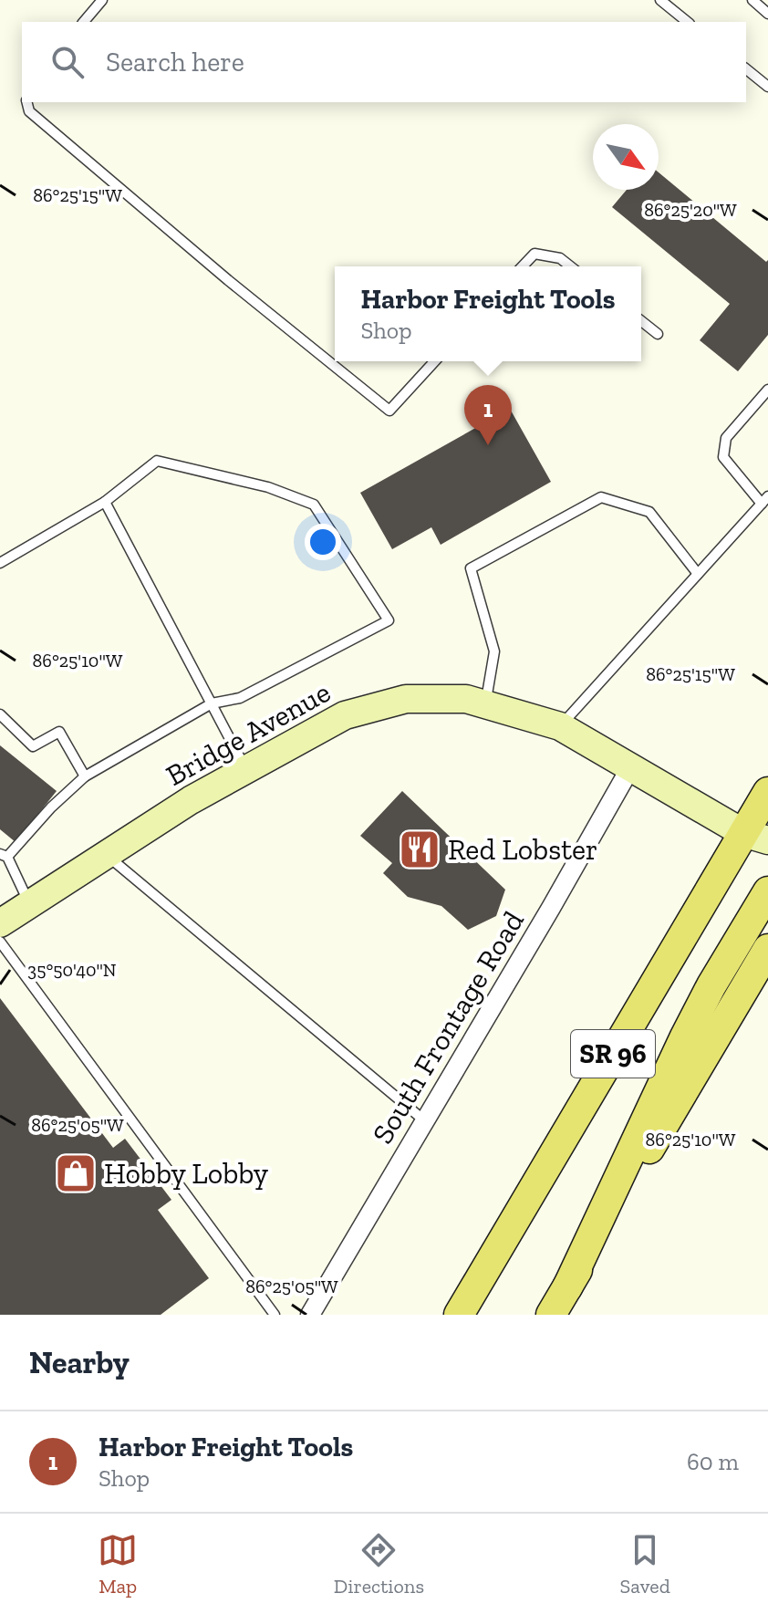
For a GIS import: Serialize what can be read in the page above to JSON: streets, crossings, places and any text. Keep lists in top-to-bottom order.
{
  "streets": {
    "main road": ["SR 96"],
    "street": ["Bridge Avenue", "South Frontage Road"]
  },
  "crossings": [
    ["Bridge Avenue", "South Frontage Road"],
    ["Bridge Avenue", "SR 96"]
  ],
  "places": {
    "restaurant": ["Red Lobster"],
    "shop": ["Hobby Lobby"]
  },
  "north": "bottom right",
  "page": {
    "search": "Search here",
    "popup": ["Harbor Freight Tools", "Shop"],
    "pins": "1",
    "heading": "Nearby",
    "list": [
      {
        "mark": "1",
        "name": "Harbor Freight Tools",
        "note": "Shop",
        "value": "60 m"
      }
    ],
    "nav": ["Map", "Directions", "Saved"]
  },
  "coordinates": [
    "86°25'15\"W",
    "86°25'20\"W",
    "86°25'10\"W",
    "35°50'40\"N",
    "86°25'05\"W"
  ]
}
